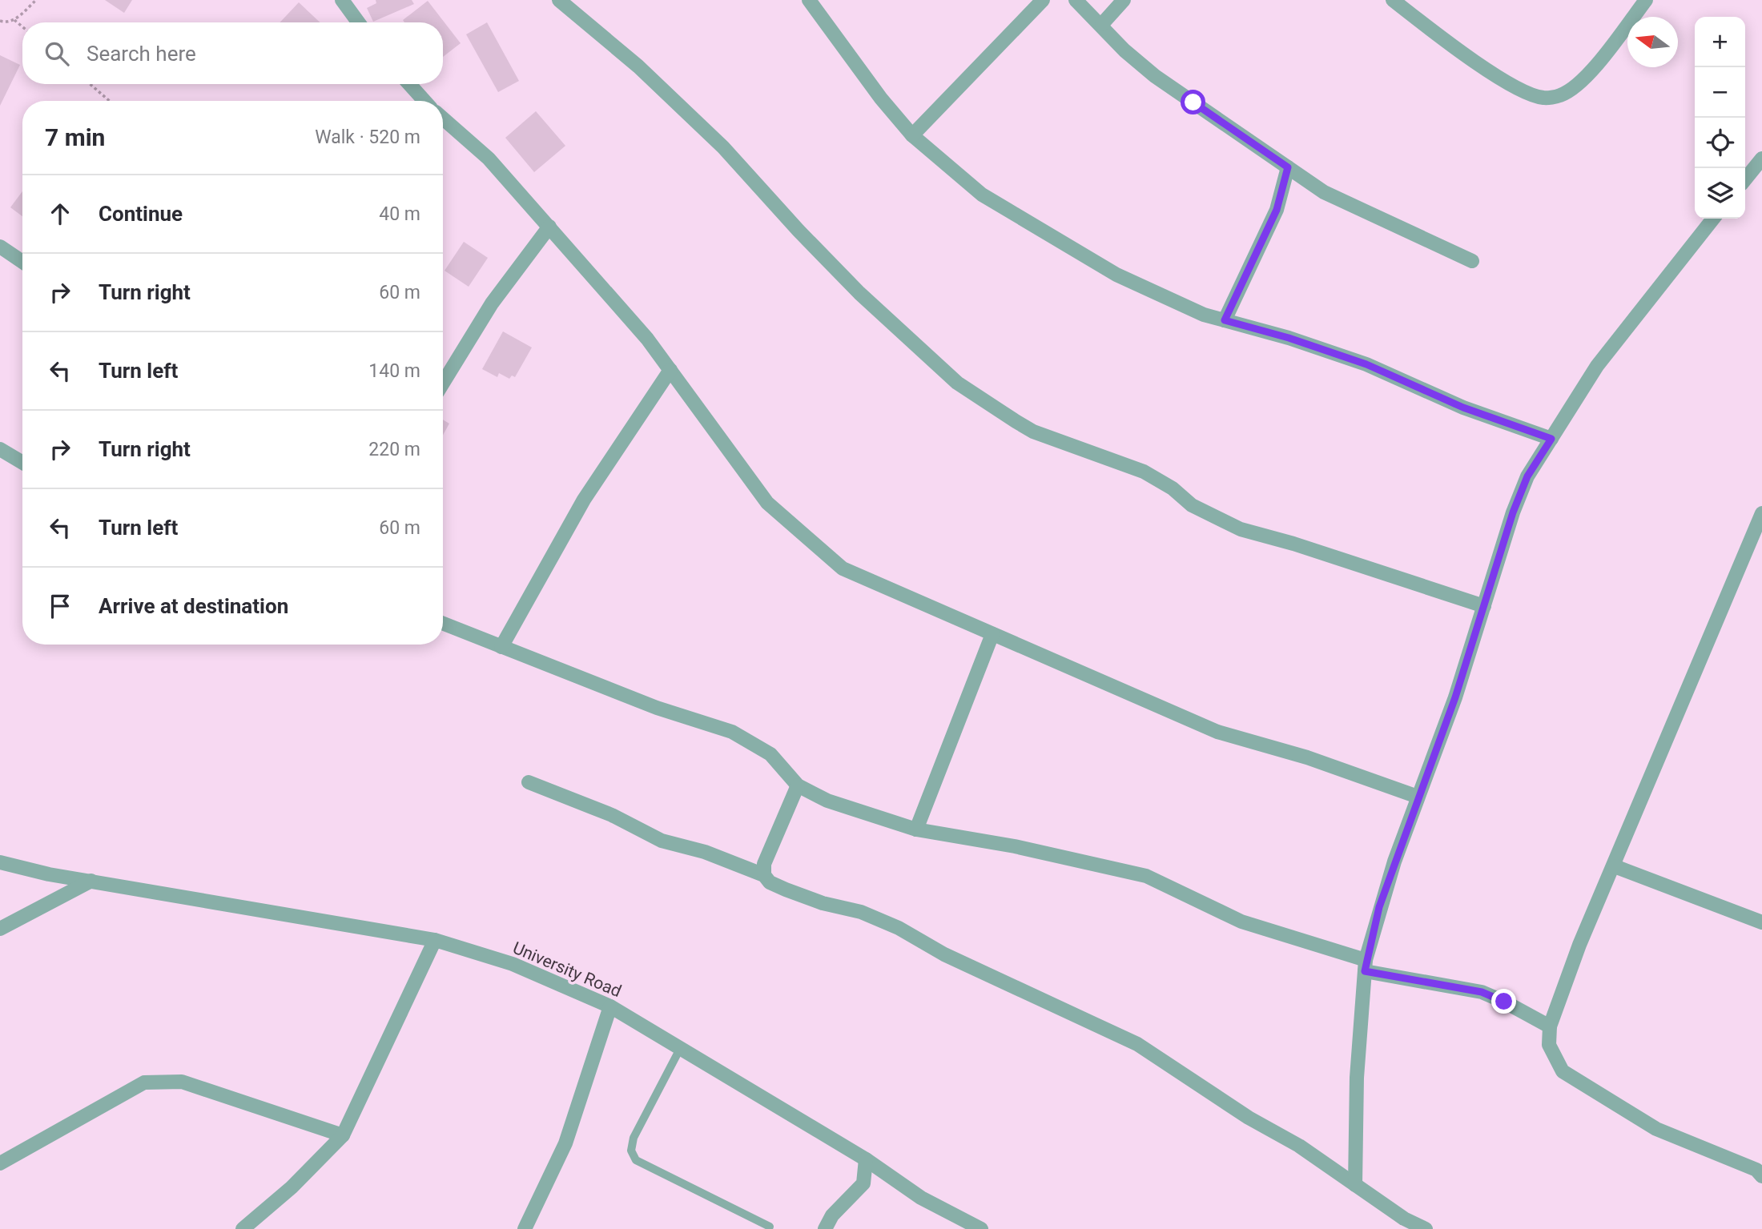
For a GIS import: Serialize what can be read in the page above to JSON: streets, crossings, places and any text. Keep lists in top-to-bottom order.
{
  "streets": {
    "street": ["University Road"]
  },
  "north": "left",
  "page": {
    "map_buttons": ["+", "−"],
    "search": "Search here",
    "heading": ["7 min", "Walk · 520 m"],
    "list": [
      ["Continue", "40 m"],
      ["Turn right", "60 m"],
      ["Turn left", "140 m"],
      ["Turn right", "220 m"],
      ["Turn left", "60 m"],
      "Arrive at destination"
    ]
  }
}
